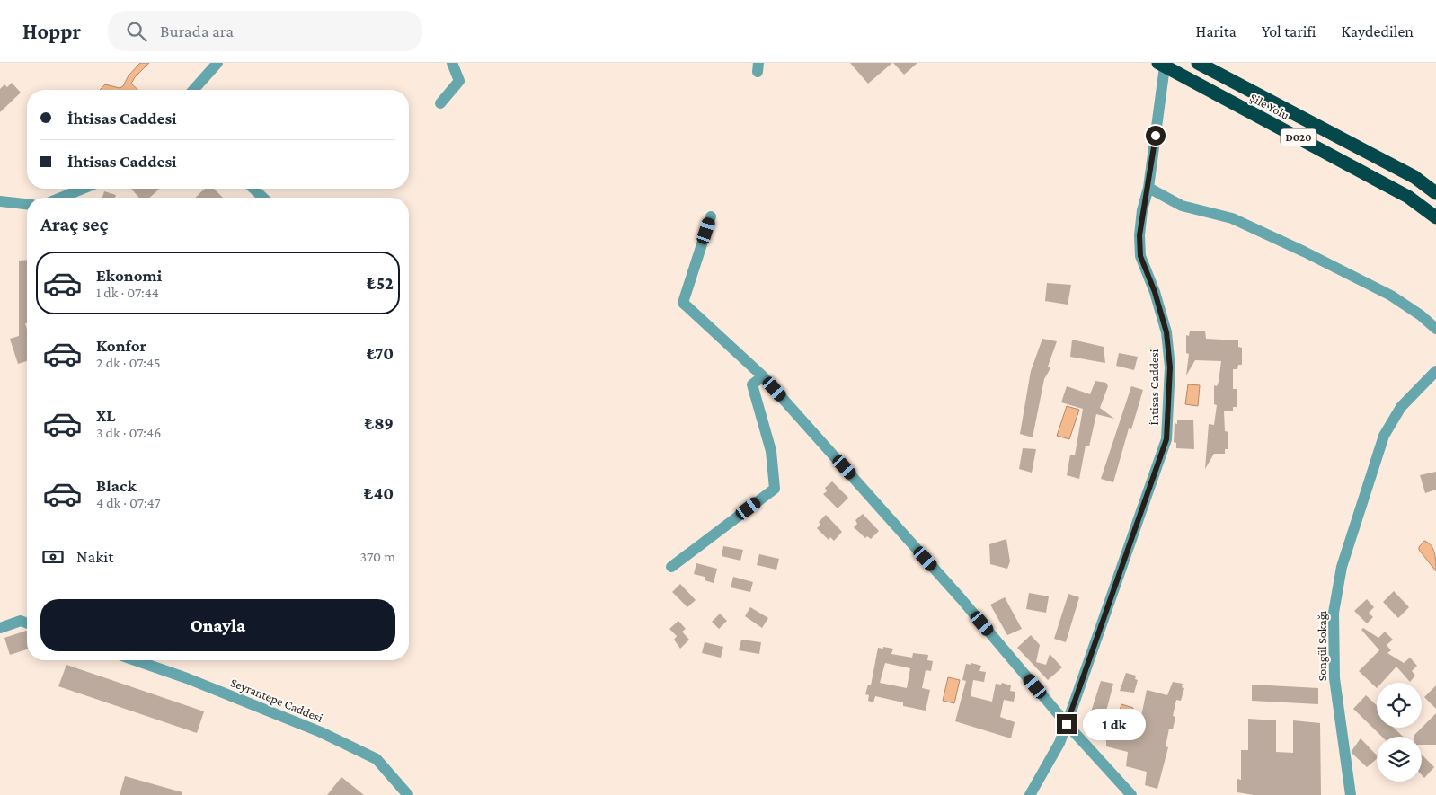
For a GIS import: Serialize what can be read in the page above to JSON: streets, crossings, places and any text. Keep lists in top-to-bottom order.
{
  "streets": {
    "highway": ["Şile Yolu", "D020"],
    "street": ["İhtisas Caddesi", "Songül Sokağı", "Seyrantepe Caddesi"]
  },
  "crossings": [
    ["Şile Yolu", "İhtisas Caddesi"]
  ],
  "page": {
    "header": "Hoppr",
    "search": "Burada ara",
    "nav": ["Harita", "Yol tarifi", "Kaydedilen"],
    "banner": ["İhtisas Caddesi", "İhtisas Caddesi"],
    "heading": "Araç seç",
    "list": [
      {
        "name": "Ekonomi",
        "note": "1 dk · 07:44",
        "value": "₺52"
      },
      {
        "name": "Konfor",
        "note": "2 dk · 07:45",
        "value": "₺70"
      },
      {
        "name": "XL",
        "note": "3 dk · 07:46",
        "value": "₺89"
      },
      {
        "name": "Black",
        "note": "4 dk · 07:47",
        "value": "₺40"
      }
    ],
    "pay": ["Nakit", "370 m"],
    "buttons": "Onayla",
    "bubble": "1 dk"
  }
}
